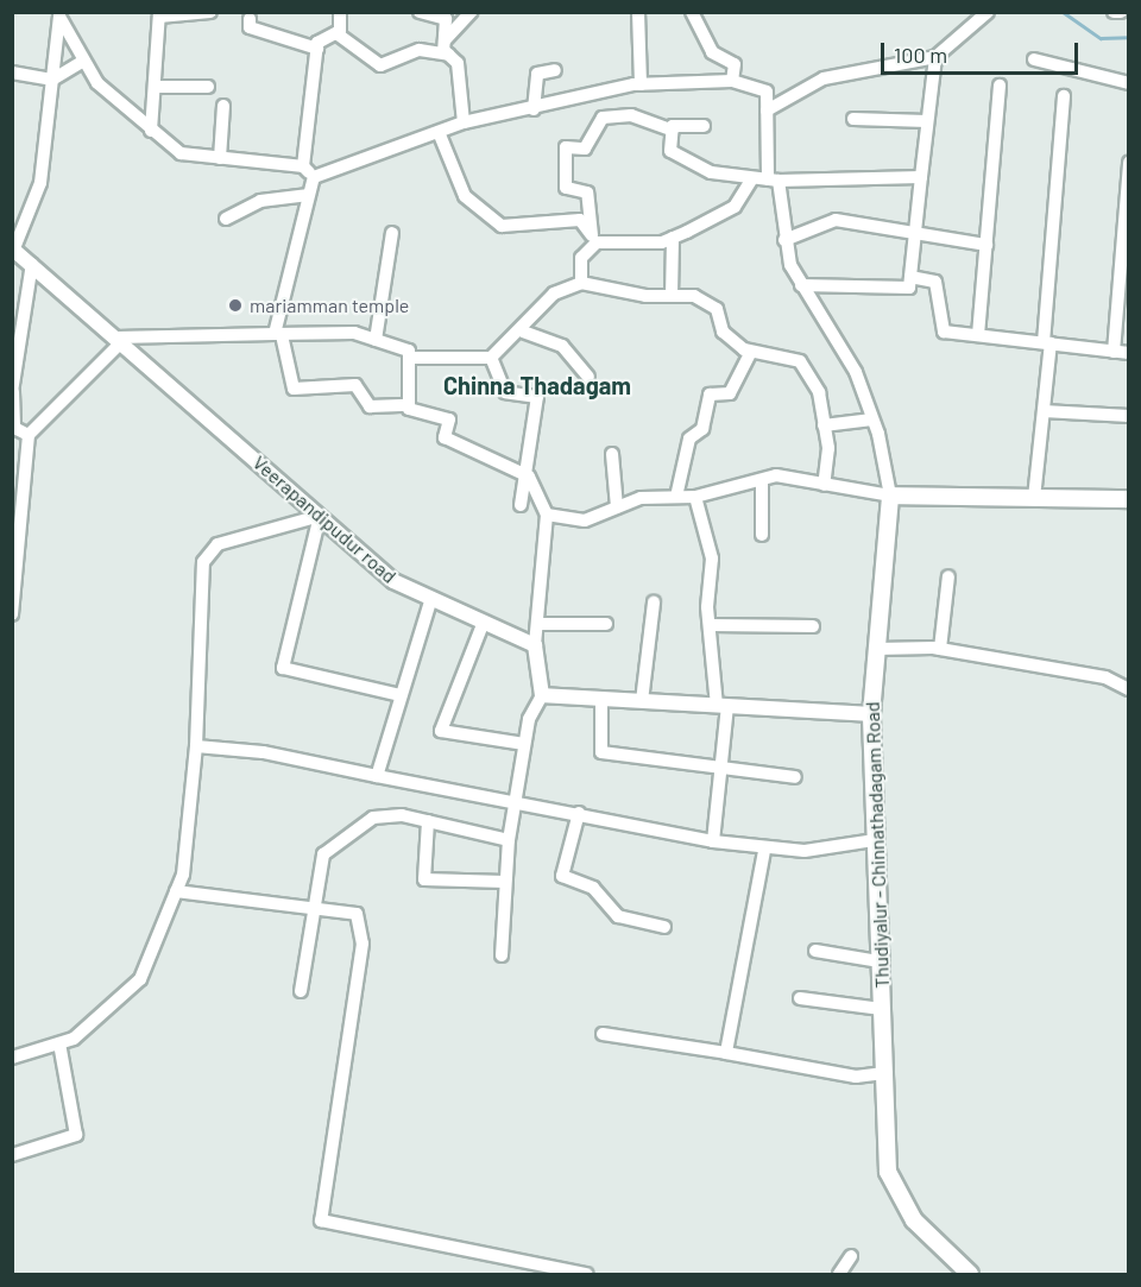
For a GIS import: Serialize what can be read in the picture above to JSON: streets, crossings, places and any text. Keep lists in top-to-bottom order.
{
  "streets": {
    "main road": ["Thudiyalur - Chinnathadagam Road"],
    "street": ["Veerapandipudur road"]
  },
  "districts": ["Chinna Thadagam"],
  "places": ["mariamman temple"],
  "scale_bar": "100 m"
}
